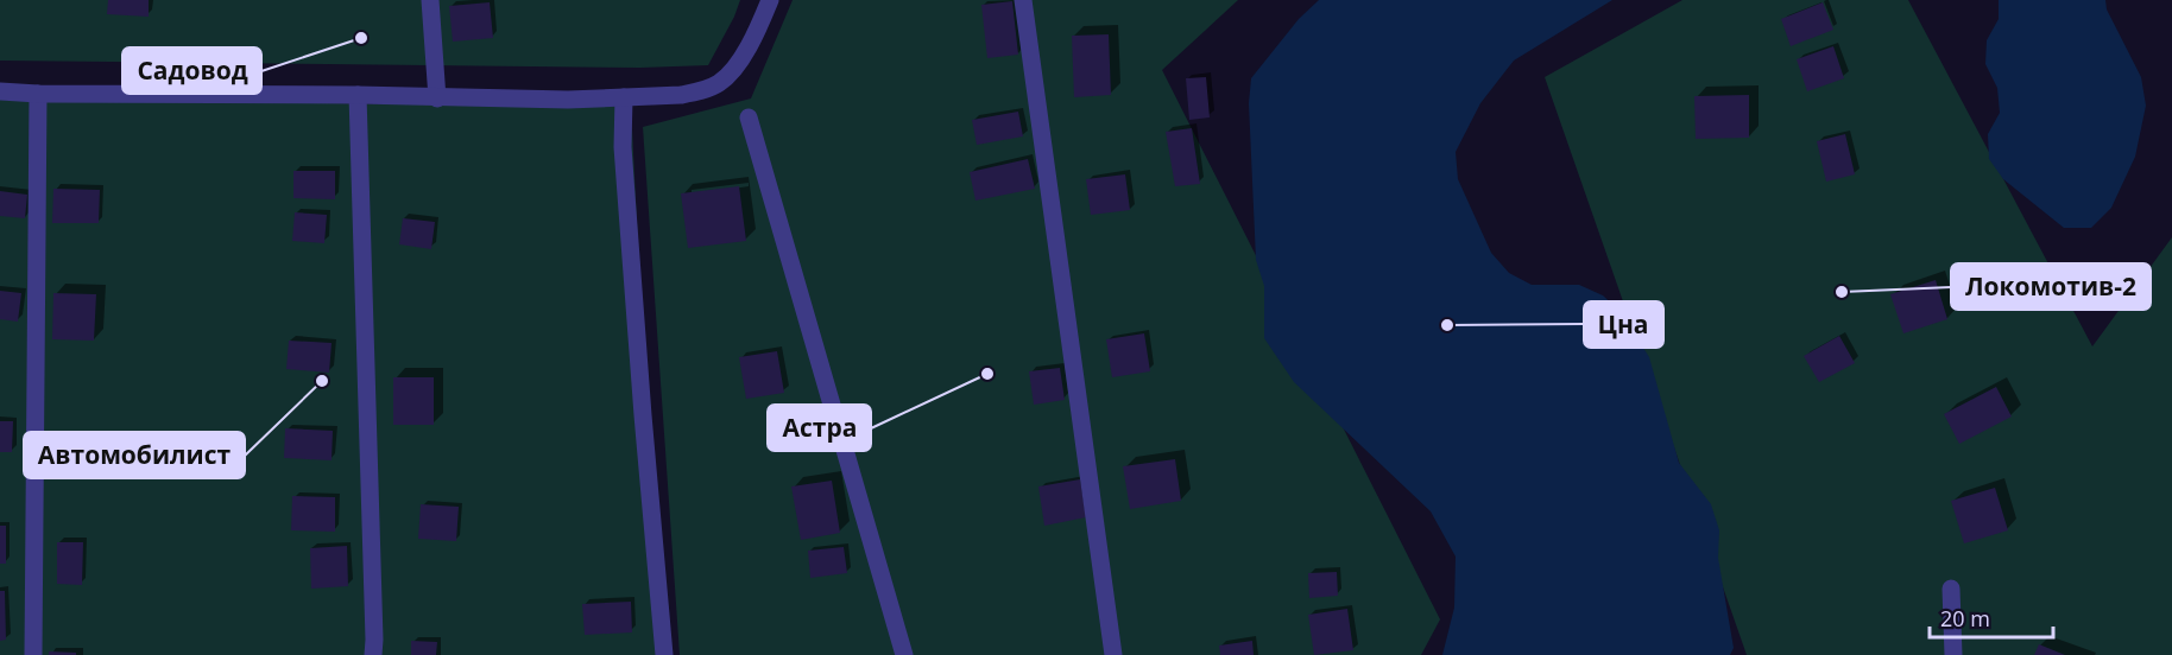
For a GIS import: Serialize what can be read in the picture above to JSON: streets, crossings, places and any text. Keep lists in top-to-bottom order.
{
  "places": [
    "Садовод",
    "Локомотив-2",
    "Цна",
    "Астра",
    "Автомобилист"
  ],
  "scale_bar": "20 m"
}
